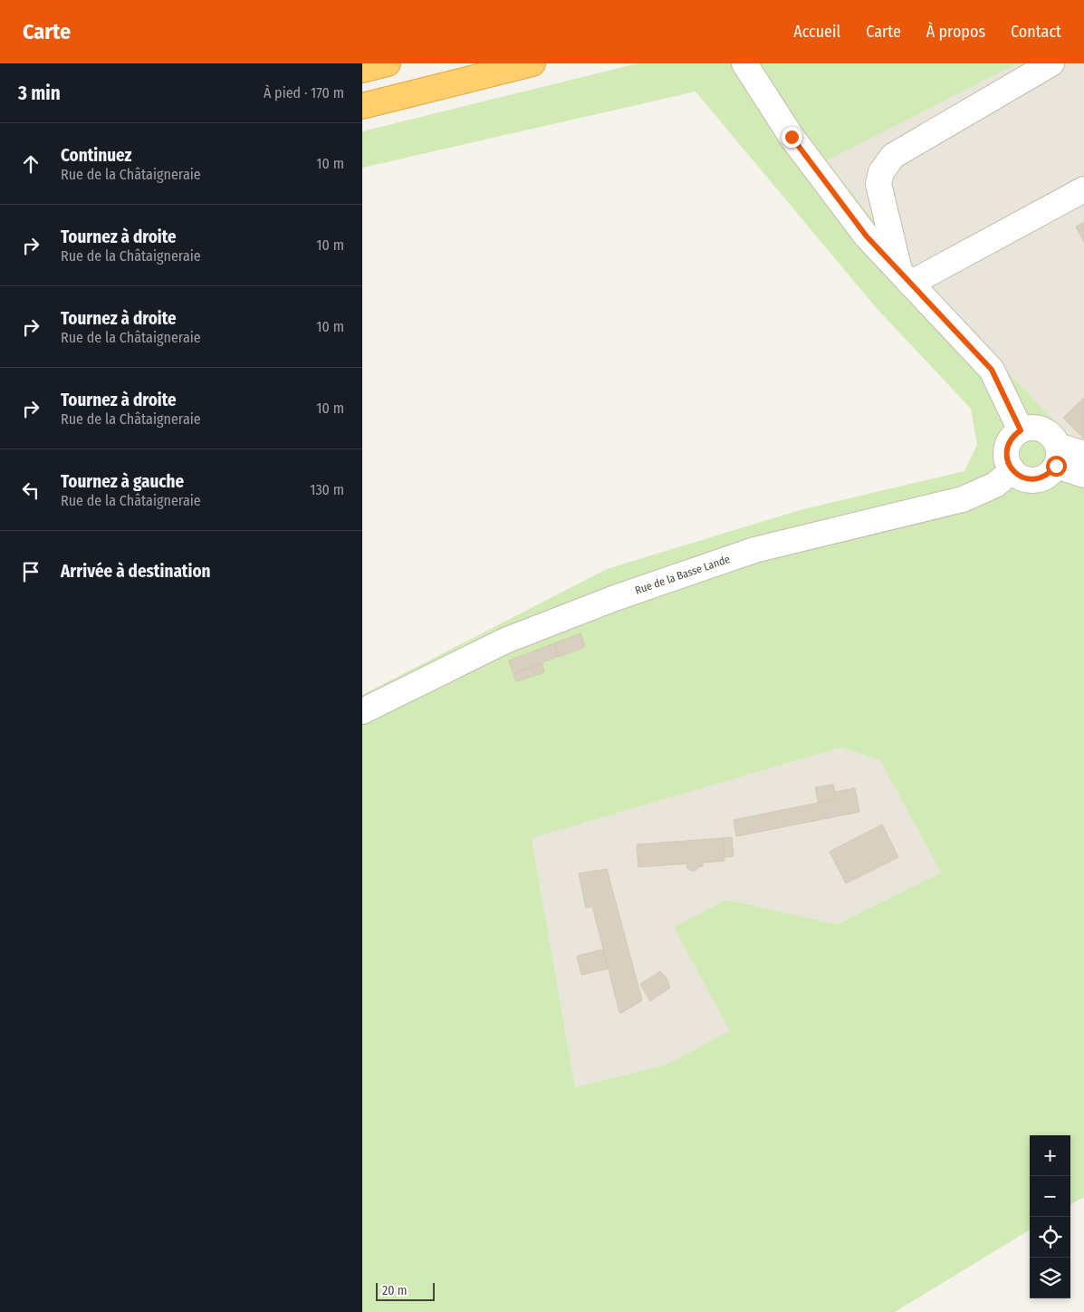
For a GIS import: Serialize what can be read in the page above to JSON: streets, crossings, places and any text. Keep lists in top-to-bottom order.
{
  "streets": {
    "street": ["Rue de la Basse Lande"]
  },
  "scale_bar": "20 m",
  "page": {
    "header": "Carte",
    "nav": [
      "Accueil",
      "Carte",
      "À propos",
      "Contact"
    ],
    "heading": ["3 min", "À pied · 170 m"],
    "list": [
      ["Continuez", "Rue de la Châtaigneraie", "10 m"],
      ["Tournez à droite", "Rue de la Châtaigneraie", "10 m"],
      ["Tournez à droite", "Rue de la Châtaigneraie", "10 m"],
      ["Tournez à droite", "Rue de la Châtaigneraie", "10 m"],
      ["Tournez à gauche", "Rue de la Châtaigneraie", "130 m"],
      "Arrivée à destination"
    ],
    "map_buttons": ["+", "−"],
    "scale": "20 m"
  }
}
